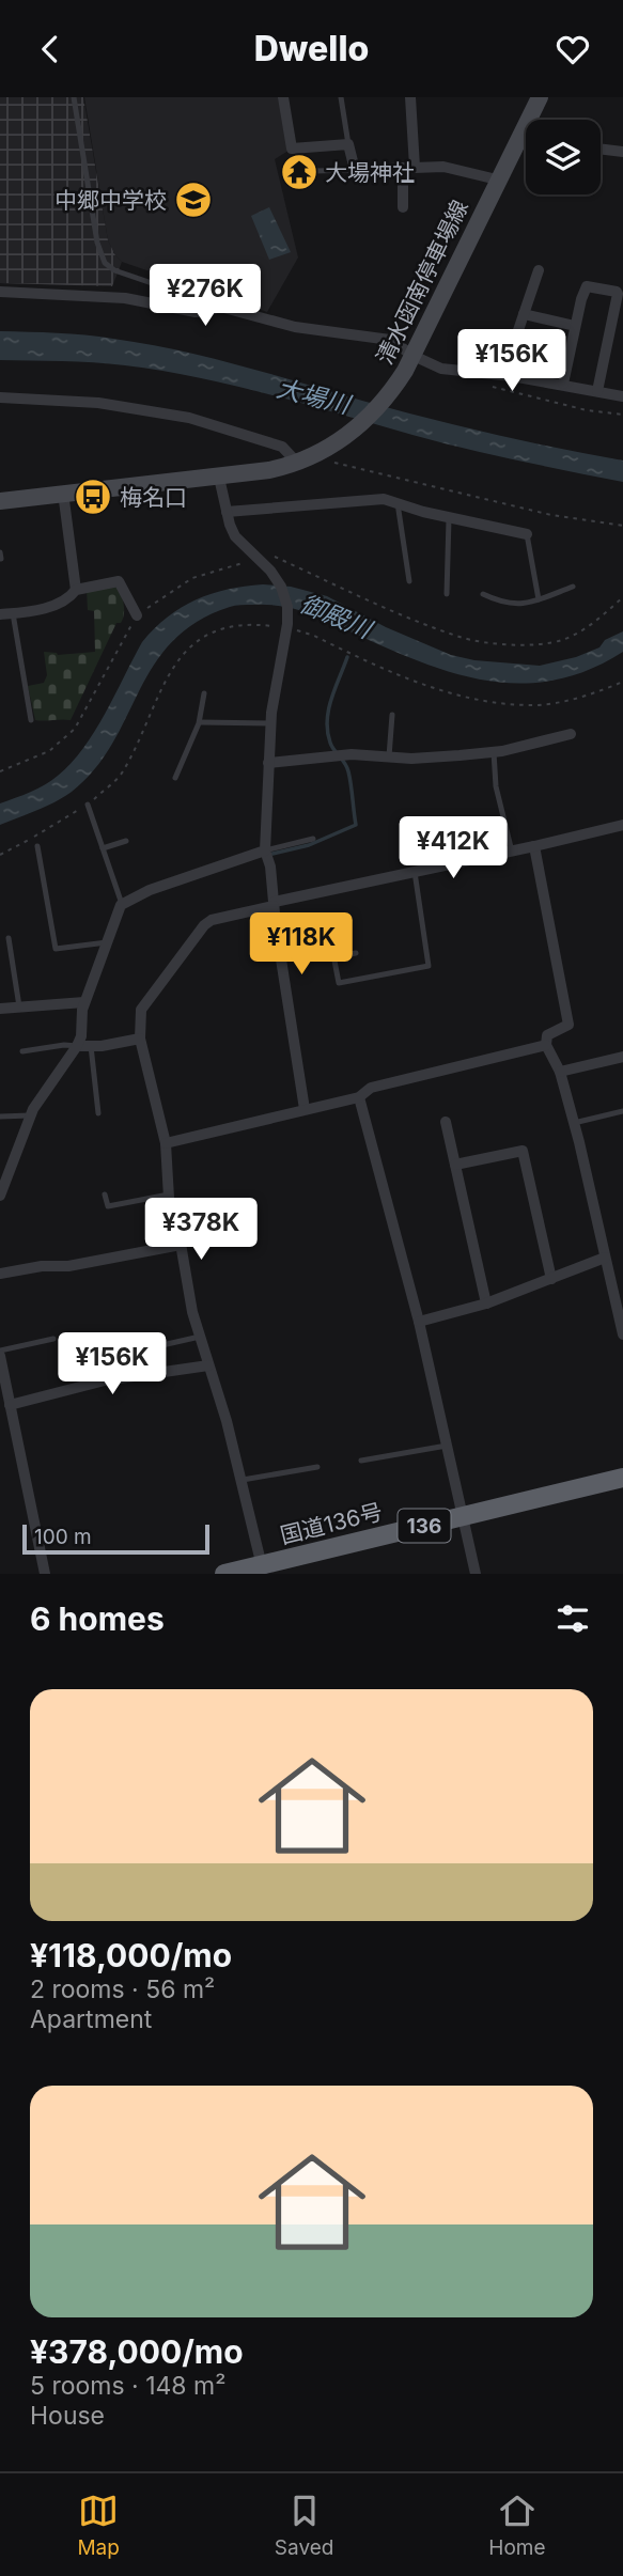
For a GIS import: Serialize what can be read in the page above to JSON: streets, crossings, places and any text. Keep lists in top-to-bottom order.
{
  "streets": {
    "highway": ["国道136号", "136"],
    "main road": ["清水函南停車場線"]
  },
  "water": ["大場川", "御殿川"],
  "places": {
    "temple": ["大場神社"],
    "school or university": ["中郷中学校"],
    "bus stop": ["梅名口"]
  },
  "scale_bar": "100 m",
  "page": {
    "header": "Dwello",
    "price": [
      "¥276K",
      "¥156K",
      "¥412K",
      "¥118K",
      "¥378K",
      "¥156K"
    ],
    "scale": "100 m",
    "heading": "6 homes",
    "list": [
      {
        "name": "¥118,000/mo",
        "note": "2 rooms · 56 m² · Apartment"
      },
      {
        "name": "¥378,000/mo",
        "note": "5 rooms · 148 m² · House"
      }
    ],
    "tabs": ["Map", "Saved", "Home"]
  }
}
